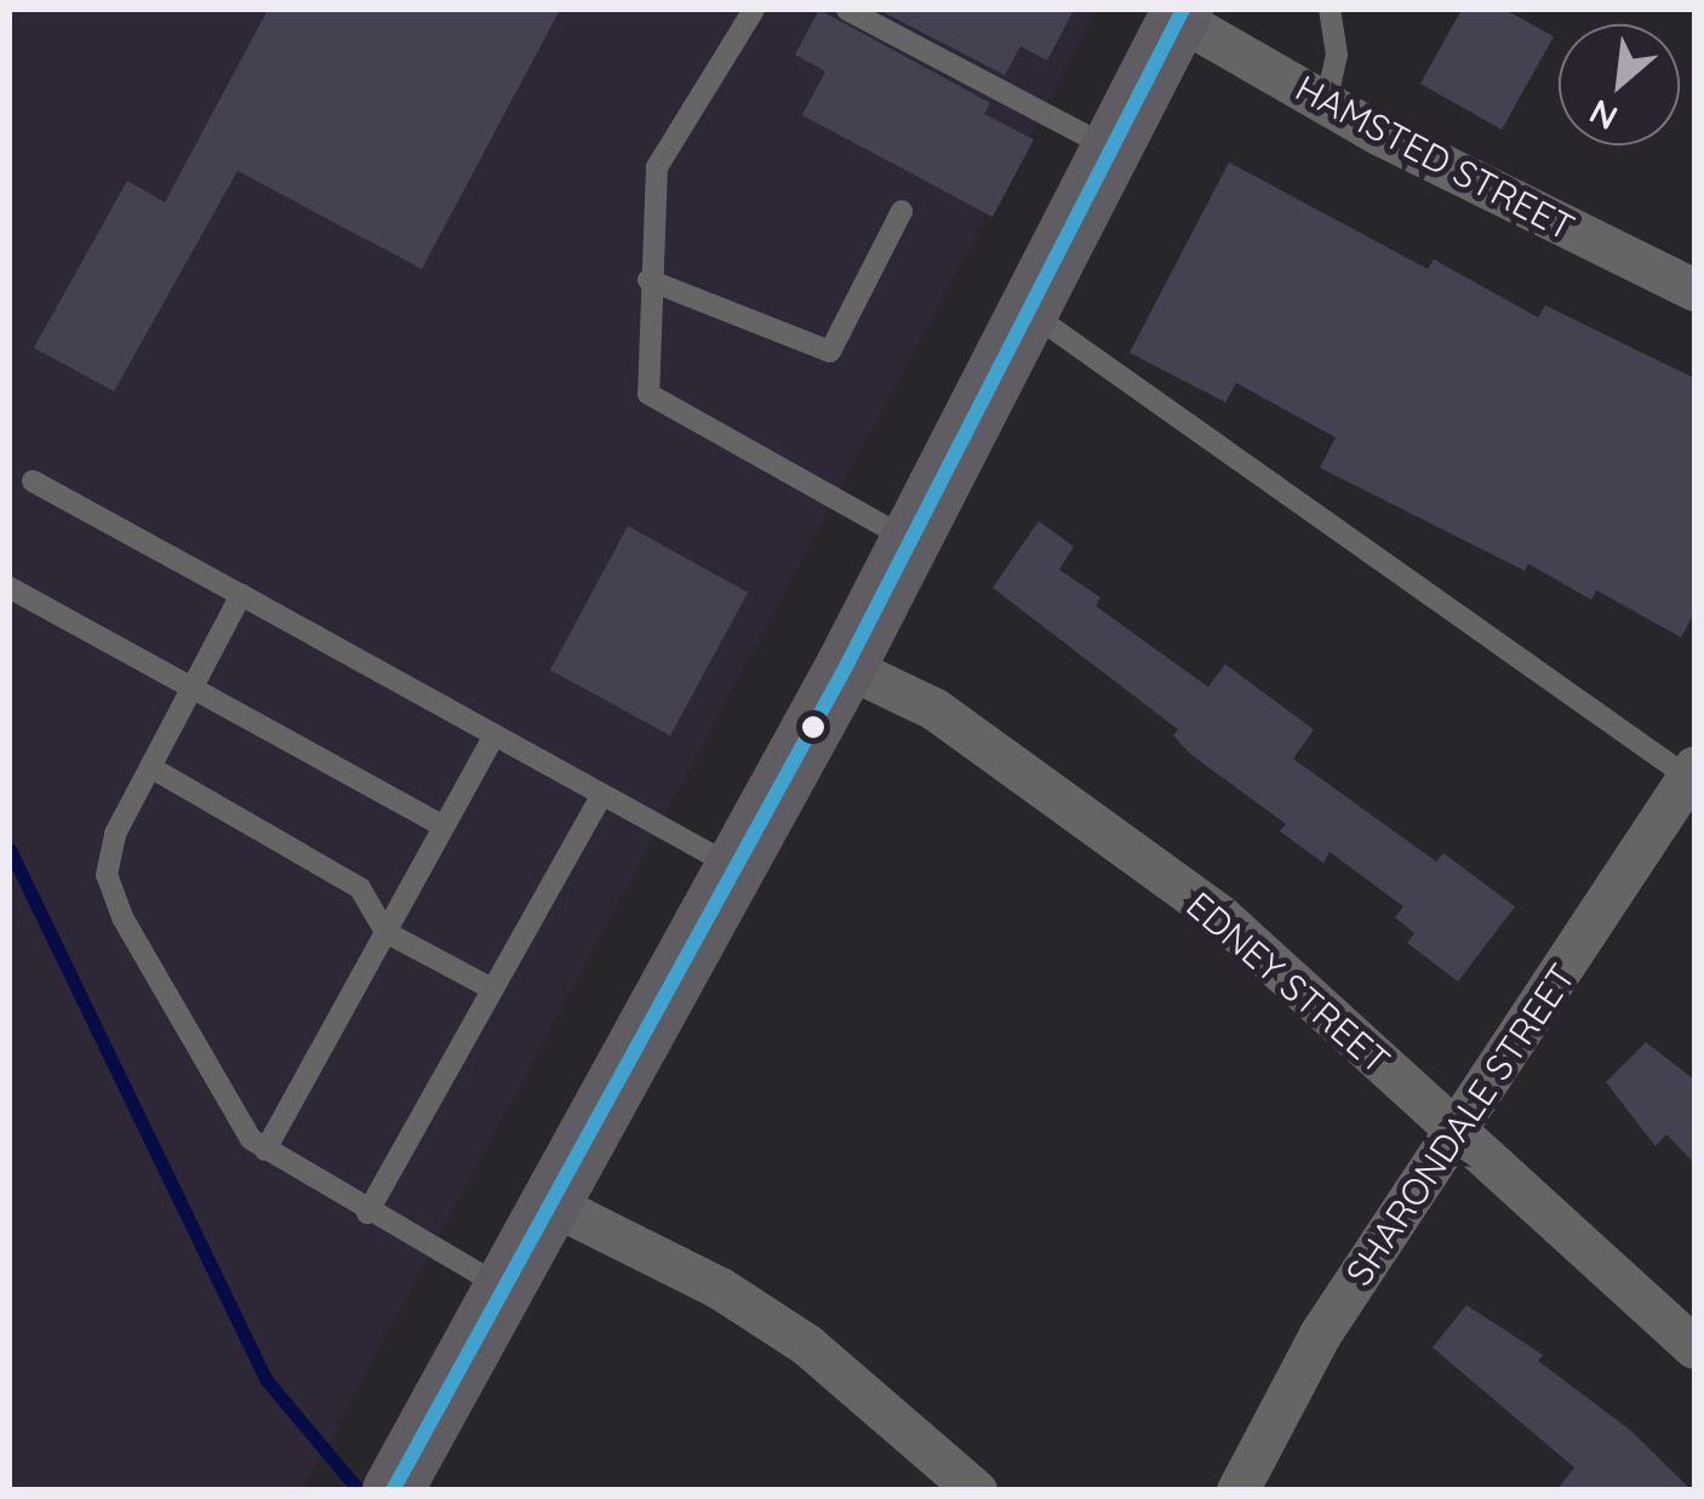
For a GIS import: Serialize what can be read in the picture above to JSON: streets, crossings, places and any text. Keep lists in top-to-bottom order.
{
  "streets": {
    "street": ["HAMSTED STREET", "EDNEY STREET", "SHARONDALE STREET"]
  },
  "crossings": [
    ["EDNEY STREET", "SHARONDALE STREET"]
  ],
  "north": "bottom left"
}
